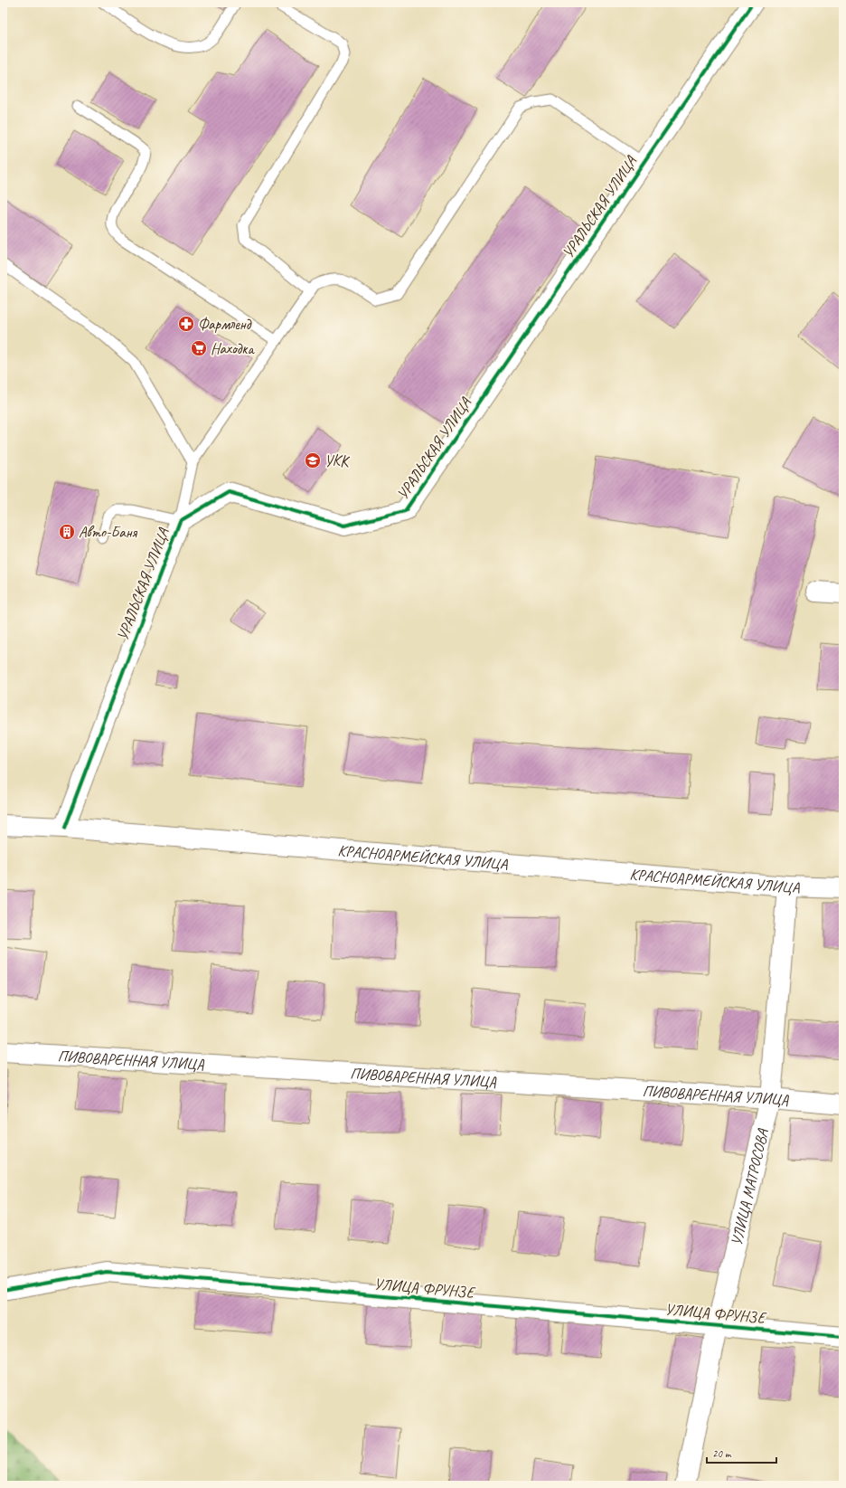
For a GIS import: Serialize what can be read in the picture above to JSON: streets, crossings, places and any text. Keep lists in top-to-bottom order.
{
  "streets": {
    "street": [
      "УРАЛЬСКАЯ УЛИЦА",
      "КРАСНОАРМЕЙСКАЯ УЛИЦА",
      "ПИВОВАРЕННАЯ УЛИЦА",
      "УЛИЦА МАТРОСОВА",
      "УЛИЦА ФРУНЗЕ"
    ]
  },
  "crossings": [
    ["УРАЛЬСКАЯ УЛИЦА", "КРАСНОАРМЕЙСКАЯ УЛИЦА"],
    ["КРАСНОАРМЕЙСКАЯ УЛИЦА", "УЛИЦА МАТРОСОВА"],
    ["ПИВОВАРЕННАЯ УЛИЦА", "УЛИЦА МАТРОСОВА"],
    ["УЛИЦА МАТРОСОВА", "УЛИЦА ФРУНЗЕ"]
  ],
  "places": {
    "pharmacy": ["Фармленд"],
    "supermarket": ["Находка"],
    "school or university": ["УКК"],
    "building": ["Авто-Баня"]
  },
  "scale_bar": "20 m"
}
